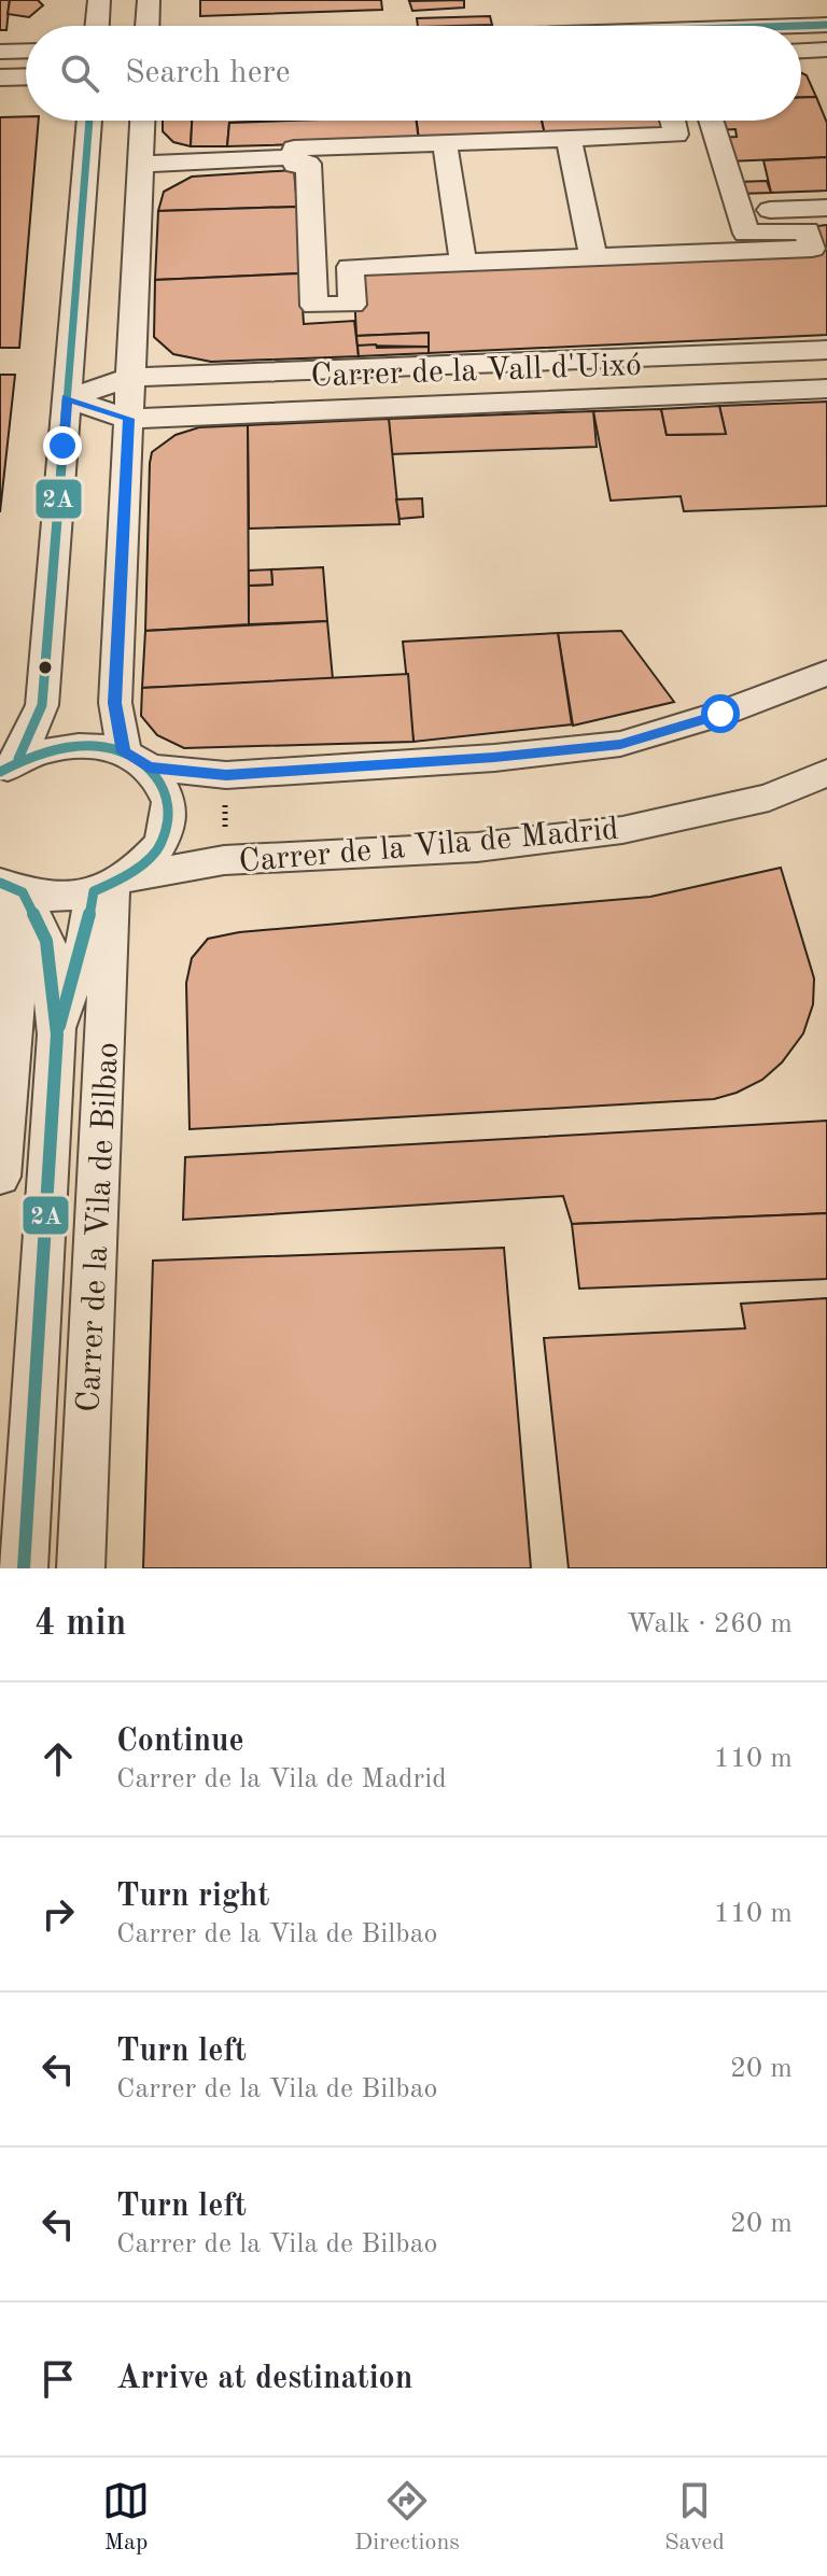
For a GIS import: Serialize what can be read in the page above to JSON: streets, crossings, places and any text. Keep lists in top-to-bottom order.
{
  "streets": {
    "street": ["Carrer de la Vall d'Uixó", "Carrer de la Vila de Madrid", "Carrer de la Vila de Bilbao"]
  },
  "crossings": [
    ["Carrer de la Vila de Madrid", "Carrer de la Vila de Bilbao"]
  ],
  "lines": ["transit line 2A"],
  "page": {
    "search": "Search here",
    "heading": ["4 min", "Walk · 260 m"],
    "list": [
      ["Continue", "Carrer de la Vila de Madrid", "110 m"],
      ["Turn right", "Carrer de la Vila de Bilbao", "110 m"],
      ["Turn left", "Carrer de la Vila de Bilbao", "20 m"],
      ["Turn left", "Carrer de la Vila de Bilbao", "20 m"],
      "Arrive at destination"
    ],
    "nav": ["Map", "Directions", "Saved"]
  }
}
